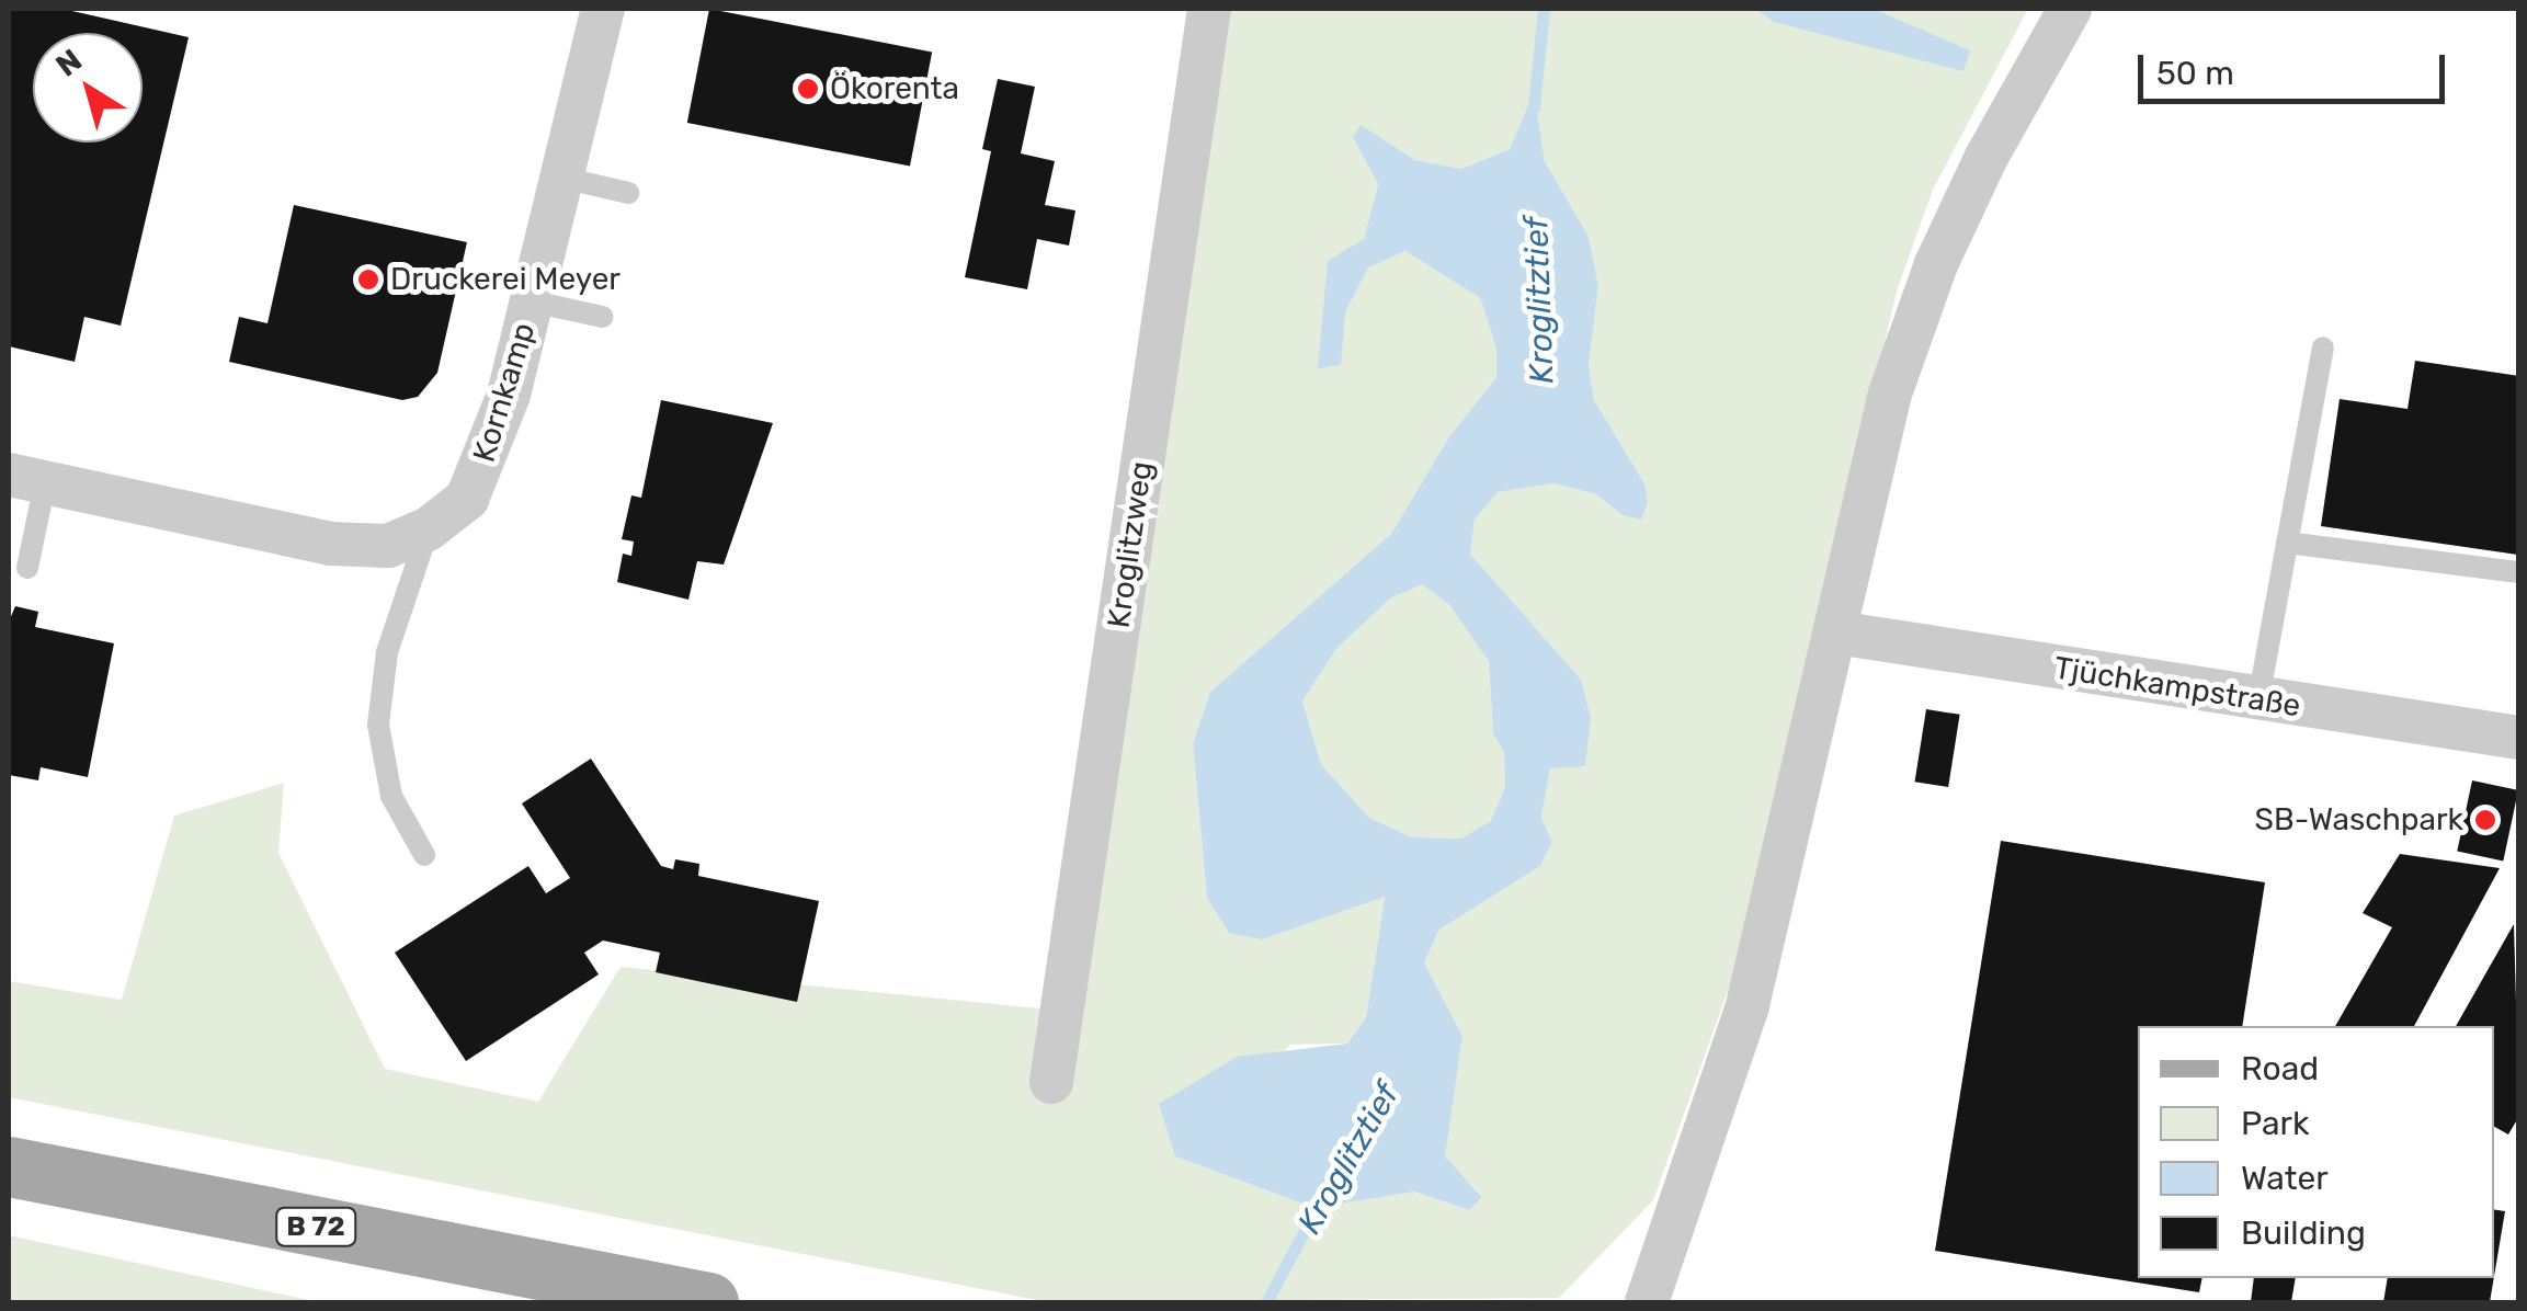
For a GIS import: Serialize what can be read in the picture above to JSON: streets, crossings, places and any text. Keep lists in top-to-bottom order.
{
  "streets": {
    "main road": ["B 72"],
    "street": ["Kornkamp", "Kroglitzweg", "Tjüchkampstraße"]
  },
  "water": ["Kroglitztief"],
  "places": ["Ökorenta", "Druckerei Meyer", "SB-Waschpark"],
  "legend": [
    "Road",
    "Park",
    "Water",
    "Building"
  ],
  "scale_bar": "50 m",
  "north": "top left"
}
